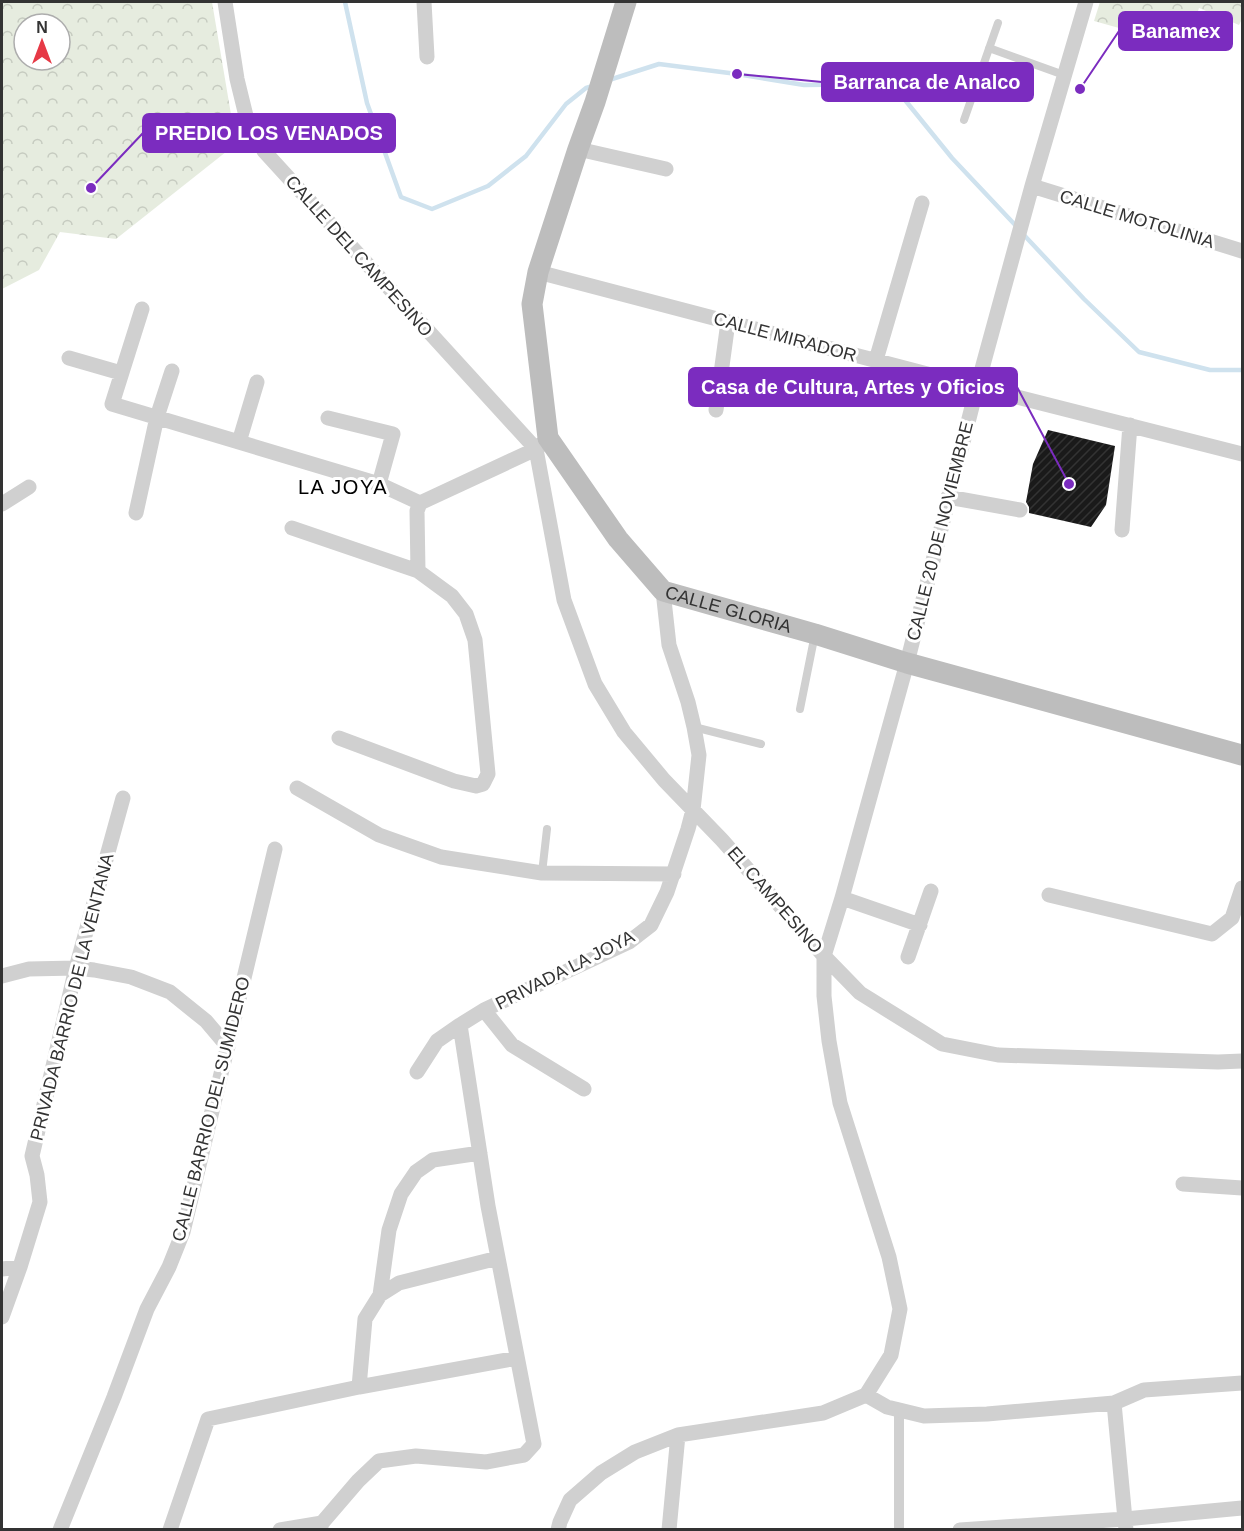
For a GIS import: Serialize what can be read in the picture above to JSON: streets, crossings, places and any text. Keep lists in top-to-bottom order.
{
  "streets": {
    "main road": ["CALLE GLORIA"],
    "street": [
      "CALLE MOTOLINIA",
      "CALLE DEL CAMPESINO",
      "CALLE MIRADOR",
      "CALLE 20 DE NOVIEMBRE",
      "EL CAMPESINO",
      "PRIVADA LA JOYA",
      "PRIVADA BARRIO DE LA VENTANA",
      "CALLE BARRIO DEL SUMIDERO"
    ]
  },
  "crossings": [
    ["CALLE MOTOLINIA", "CALLE 20 DE NOVIEMBRE"],
    ["CALLE DEL CAMPESINO", "CALLE GLORIA"],
    ["CALLE DEL CAMPESINO", "EL CAMPESINO"],
    ["CALLE MIRADOR", "CALLE 20 DE NOVIEMBRE"],
    ["CALLE 20 DE NOVIEMBRE", "CALLE GLORIA"],
    ["CALLE 20 DE NOVIEMBRE", "EL CAMPESINO"],
    ["CALLE GLORIA", "EL CAMPESINO"],
    ["CALLE GLORIA", "PRIVADA LA JOYA"],
    ["EL CAMPESINO", "PRIVADA LA JOYA"]
  ],
  "districts": ["LA JOYA"],
  "places": [
    "Barranca de Analco",
    "Banamex",
    "PREDIO LOS VENADOS",
    "Casa de Cultura, Artes y Oficios"
  ],
  "north": "top"
}
